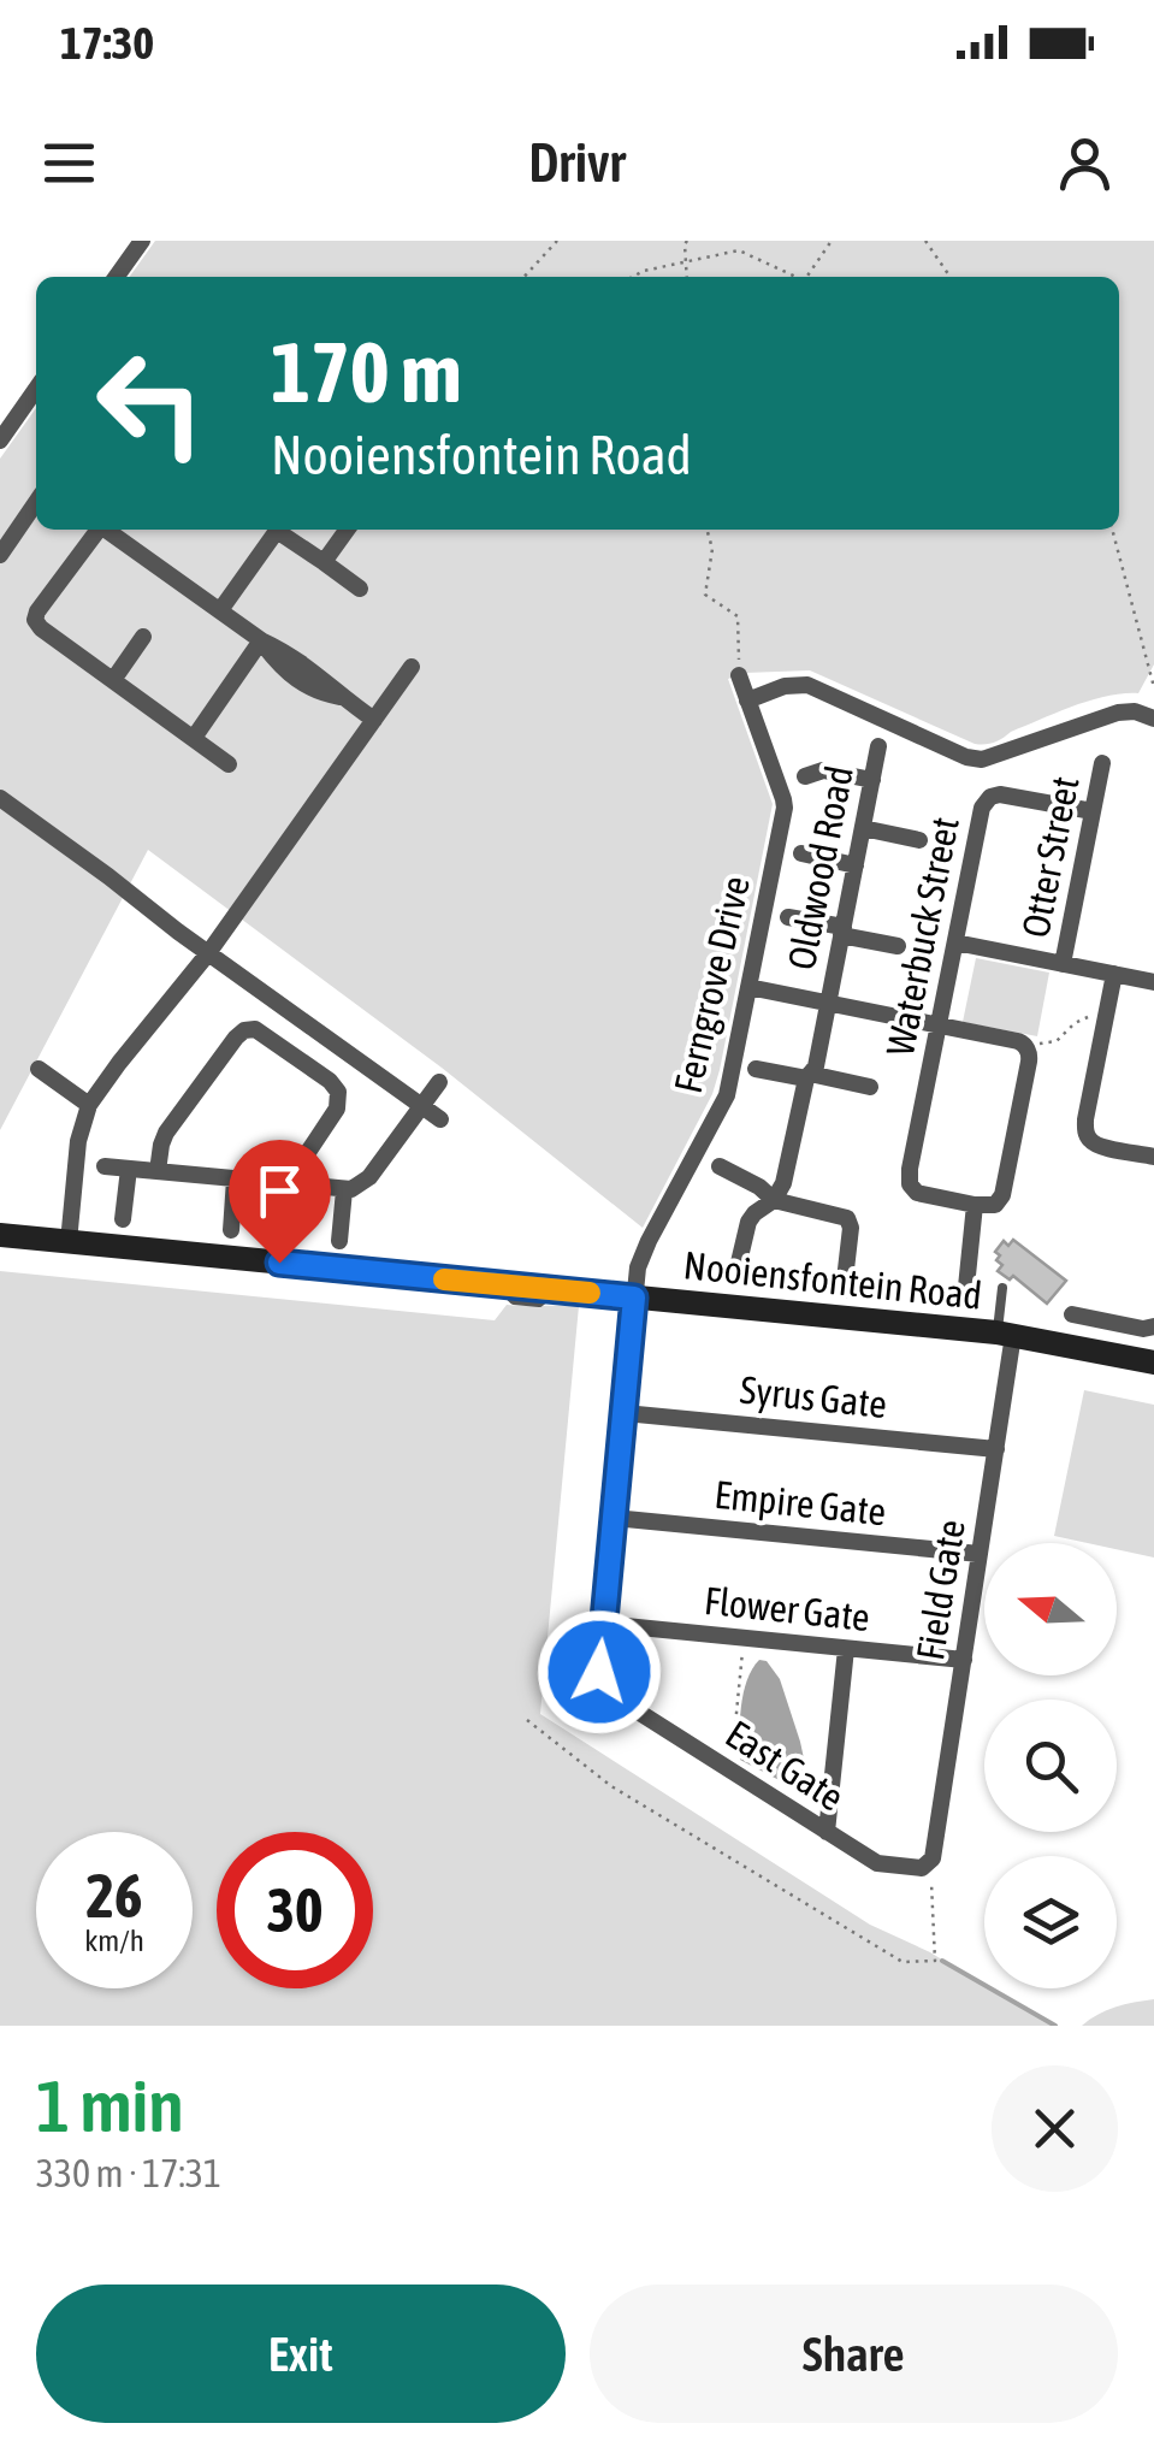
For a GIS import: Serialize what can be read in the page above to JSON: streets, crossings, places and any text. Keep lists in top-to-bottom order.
{
  "streets": {
    "street": [
      "Otter Street",
      "Oldwood Road",
      "Waterbuck Street",
      "Ferngrove Drive",
      "Nooiensfontein Road",
      "Syrus Gate",
      "Empire Gate",
      "Field Gate",
      "Flower Gate",
      "East Gate"
    ]
  },
  "crossings": [
    ["Otter Street", "Waterbuck Street"],
    ["Ferngrove Drive", "Nooiensfontein Road"],
    ["Ferngrove Drive", "Syrus Gate"],
    ["Ferngrove Drive", "Empire Gate"],
    ["Ferngrove Drive", "Flower Gate"],
    ["Ferngrove Drive", "East Gate"],
    ["Nooiensfontein Road", "Field Gate"],
    ["Syrus Gate", "Field Gate"],
    ["Empire Gate", "Field Gate"],
    ["Field Gate", "Flower Gate"],
    ["Field Gate", "East Gate"]
  ],
  "north": "left",
  "page": {
    "status": "17:30",
    "header": "Drivr",
    "turn": ["170 m", "Nooiensfontein Road"],
    "speed": "26 km/h",
    "limit": "30",
    "heading": ["1 min", "330 m · 17:31"],
    "buttons": ["Exit", "Share"]
  }
}
